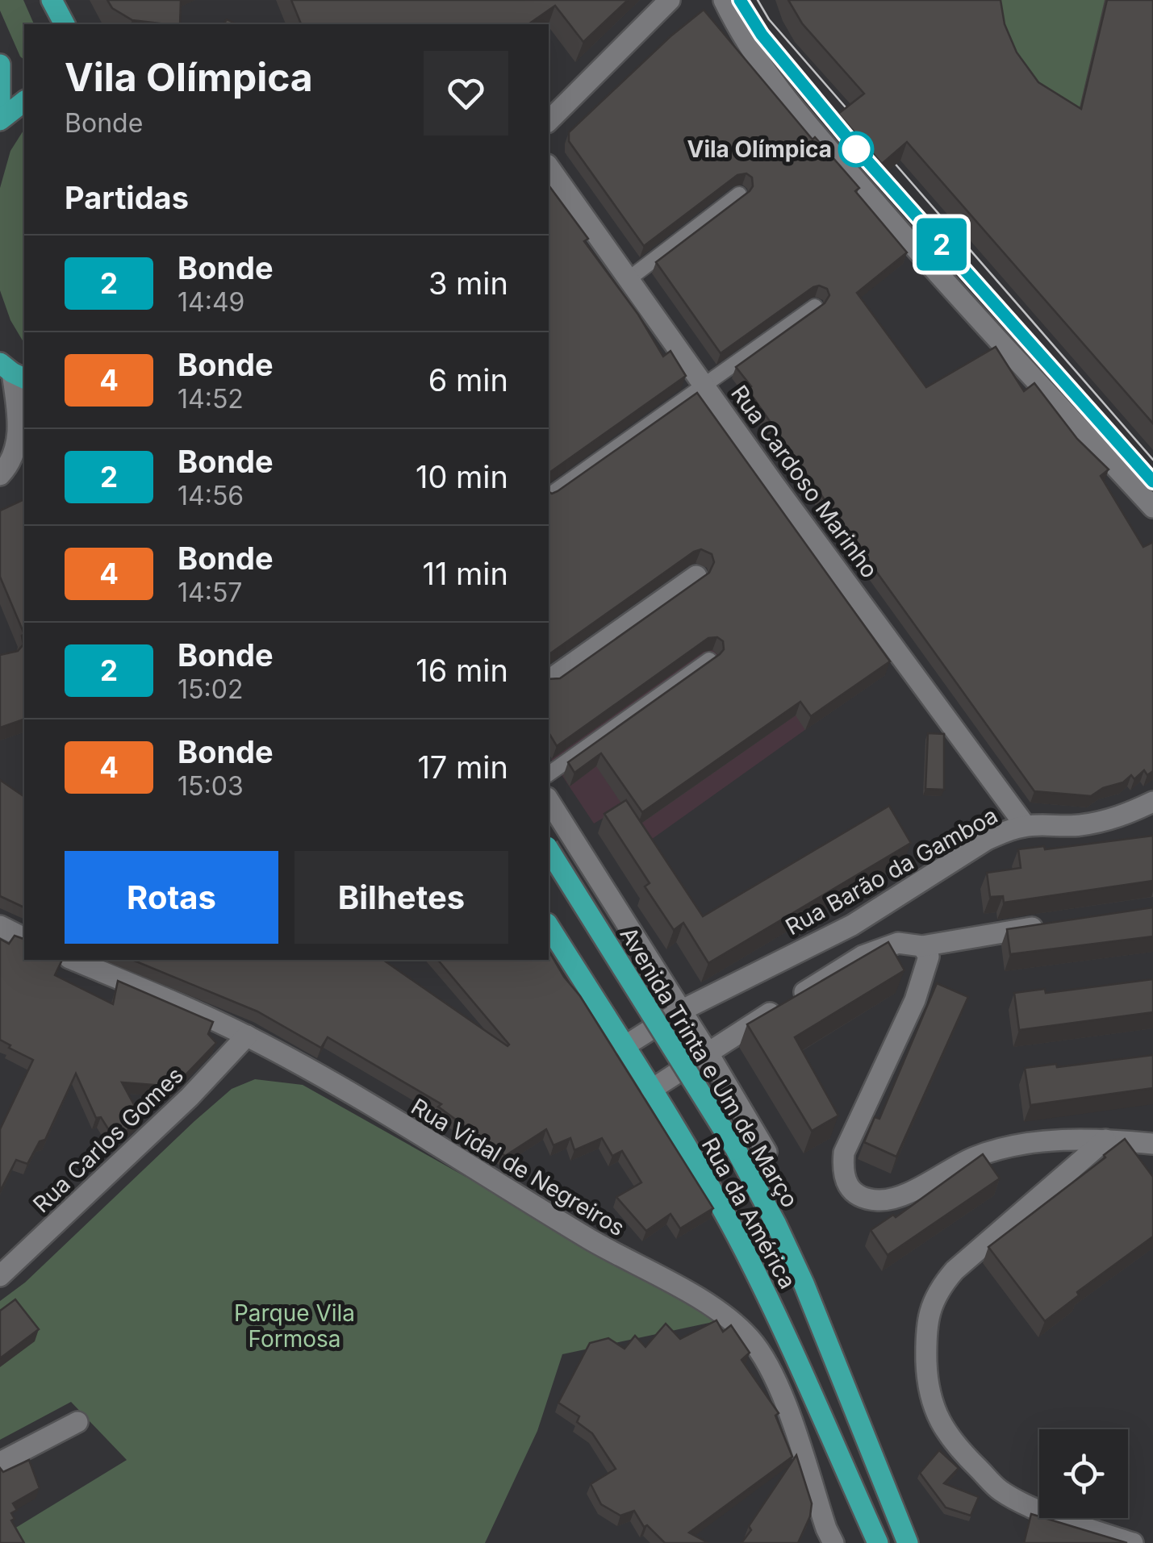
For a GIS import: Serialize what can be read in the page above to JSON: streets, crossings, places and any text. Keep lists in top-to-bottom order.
{
  "streets": {
    "main road": ["Avenida Trinta e Um de Março", "Rua da América"],
    "street": [
      "Rua Cardoso Marinho",
      "Rua Barão da Gamboa",
      "Rua Carlos Gomes",
      "Rua Vidal de Negreiros"
    ]
  },
  "crossings": [
    ["Rua Cardoso Marinho", "Rua Barão da Gamboa"],
    ["Rua Barão da Gamboa", "Rua da América"],
    ["Rua Carlos Gomes", "Rua Vidal de Negreiros"]
  ],
  "parks": ["Parque Vila Formosa"],
  "places": ["Vila Olímpica"],
  "lines": ["tram line 2"],
  "page": {
    "on_map": "2",
    "heading": [
      ["Vila Olímpica", "Bonde"],
      "Partidas"
    ],
    "list": [
      {
        "mark": "2",
        "name": "Bonde",
        "note": "14:49",
        "value": "3 min"
      },
      {
        "mark": "4",
        "name": "Bonde",
        "note": "14:52",
        "value": "6 min"
      },
      {
        "mark": "2",
        "name": "Bonde",
        "note": "14:56",
        "value": "10 min"
      },
      {
        "mark": "4",
        "name": "Bonde",
        "note": "14:57",
        "value": "11 min"
      },
      {
        "mark": "2",
        "name": "Bonde",
        "note": "15:02",
        "value": "16 min"
      },
      {
        "mark": "4",
        "name": "Bonde",
        "note": "15:03",
        "value": "17 min"
      }
    ],
    "buttons": ["Rotas", "Bilhetes"]
  }
}
